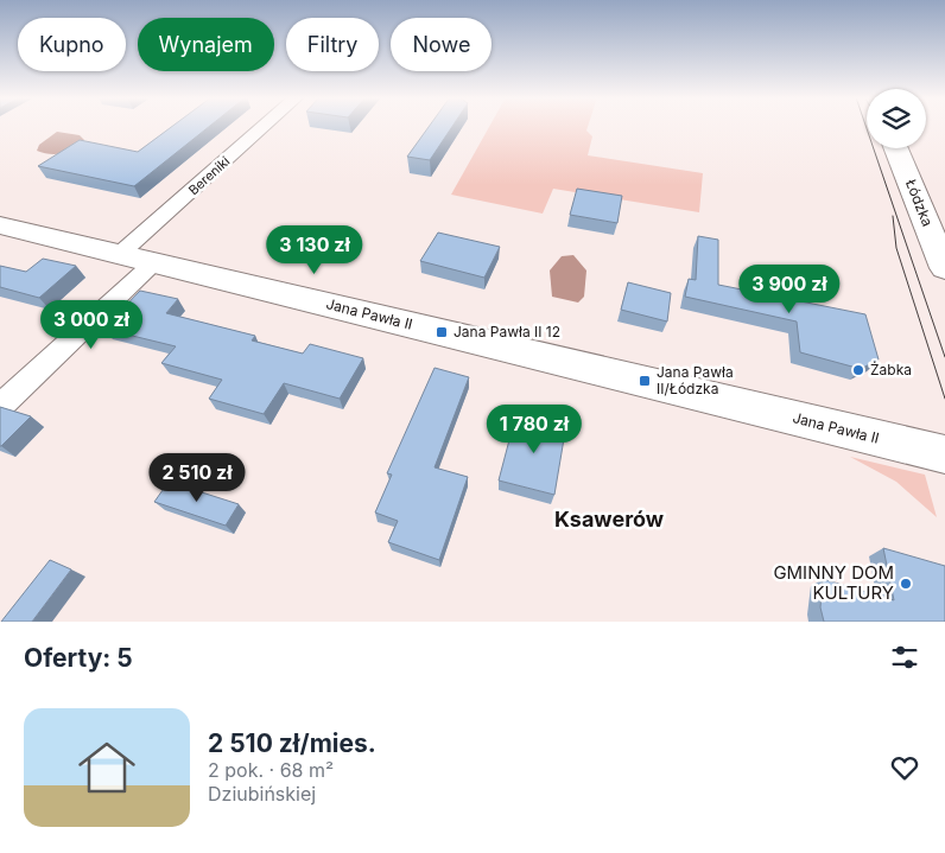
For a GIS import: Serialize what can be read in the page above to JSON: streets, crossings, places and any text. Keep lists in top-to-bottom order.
{
  "streets": {
    "street": ["Bereniki", "Łódzka", "Jana Pawła II"]
  },
  "crossings": [
    ["Bereniki", "Jana Pawła II"]
  ],
  "districts": ["Ksawerów"],
  "places": {
    "transit": ["Jana Pawła II 12", "Jana Pawła II/Łódzka"],
    "other": ["Żabka", "GMINNY DOM KULTURY"]
  },
  "page": {
    "chip": [
      "Kupno",
      "Wynajem",
      "Filtry",
      "Nowe"
    ],
    "price": [
      "3 130 zł",
      "3 900 zł",
      "3 000 zł",
      "1 780 zł",
      "2 510 zł"
    ],
    "heading": "Oferty: 5",
    "list": [
      {
        "name": "2 510 zł/mies.",
        "note": "2 pok. · 68 m² · Dziubińskiej"
      }
    ]
  }
}
